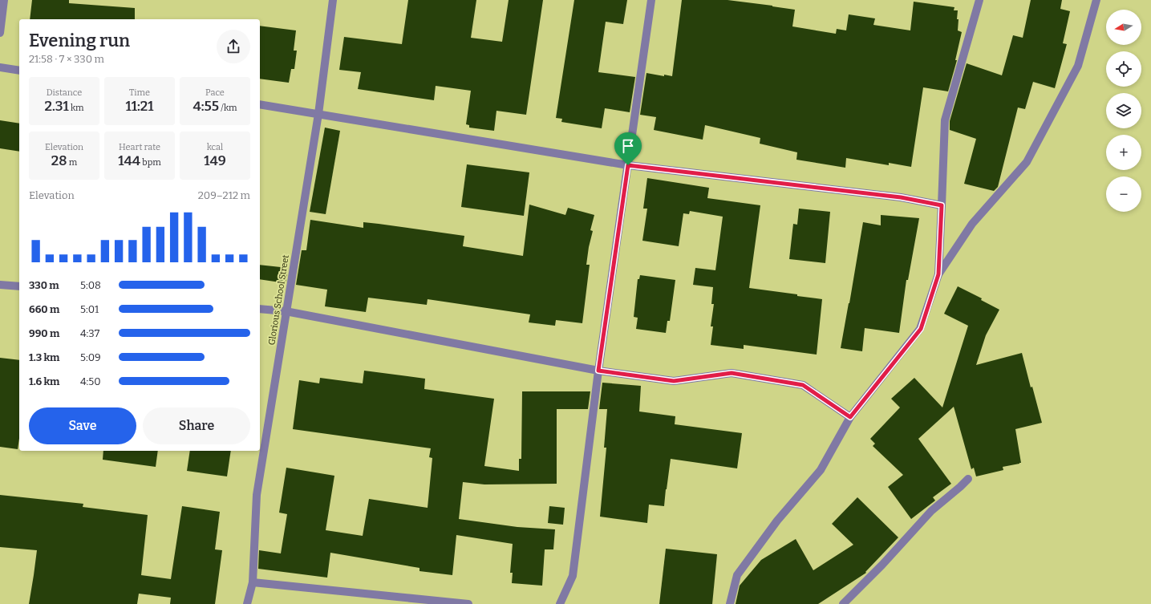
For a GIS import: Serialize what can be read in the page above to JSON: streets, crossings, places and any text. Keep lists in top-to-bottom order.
{
  "streets": {
    "street": ["Glorious School Street"]
  },
  "north": "left",
  "page": {
    "map_buttons": ["+", "−"],
    "heading": ["Evening run", "21:58 · 7 × 330 m"],
    "stats": [
      ["Distance", "2.31 km"],
      ["Time", "11:21"],
      ["Pace", "4:55 /km"],
      ["Elevation", "28 m"],
      ["Heart rate", "144 bpm"],
      ["kcal", "149"]
    ],
    "chart": ["Elevation", "209–212 m"],
    "list": [
      {
        "name": "330 m",
        "note": "5:08"
      },
      {
        "name": "660 m",
        "note": "5:01"
      },
      {
        "name": "990 m",
        "note": "4:37"
      },
      {
        "name": "1.3 km",
        "note": "5:09"
      },
      {
        "name": "1.6 km",
        "note": "4:50"
      }
    ],
    "buttons": ["Save", "Share"]
  }
}
